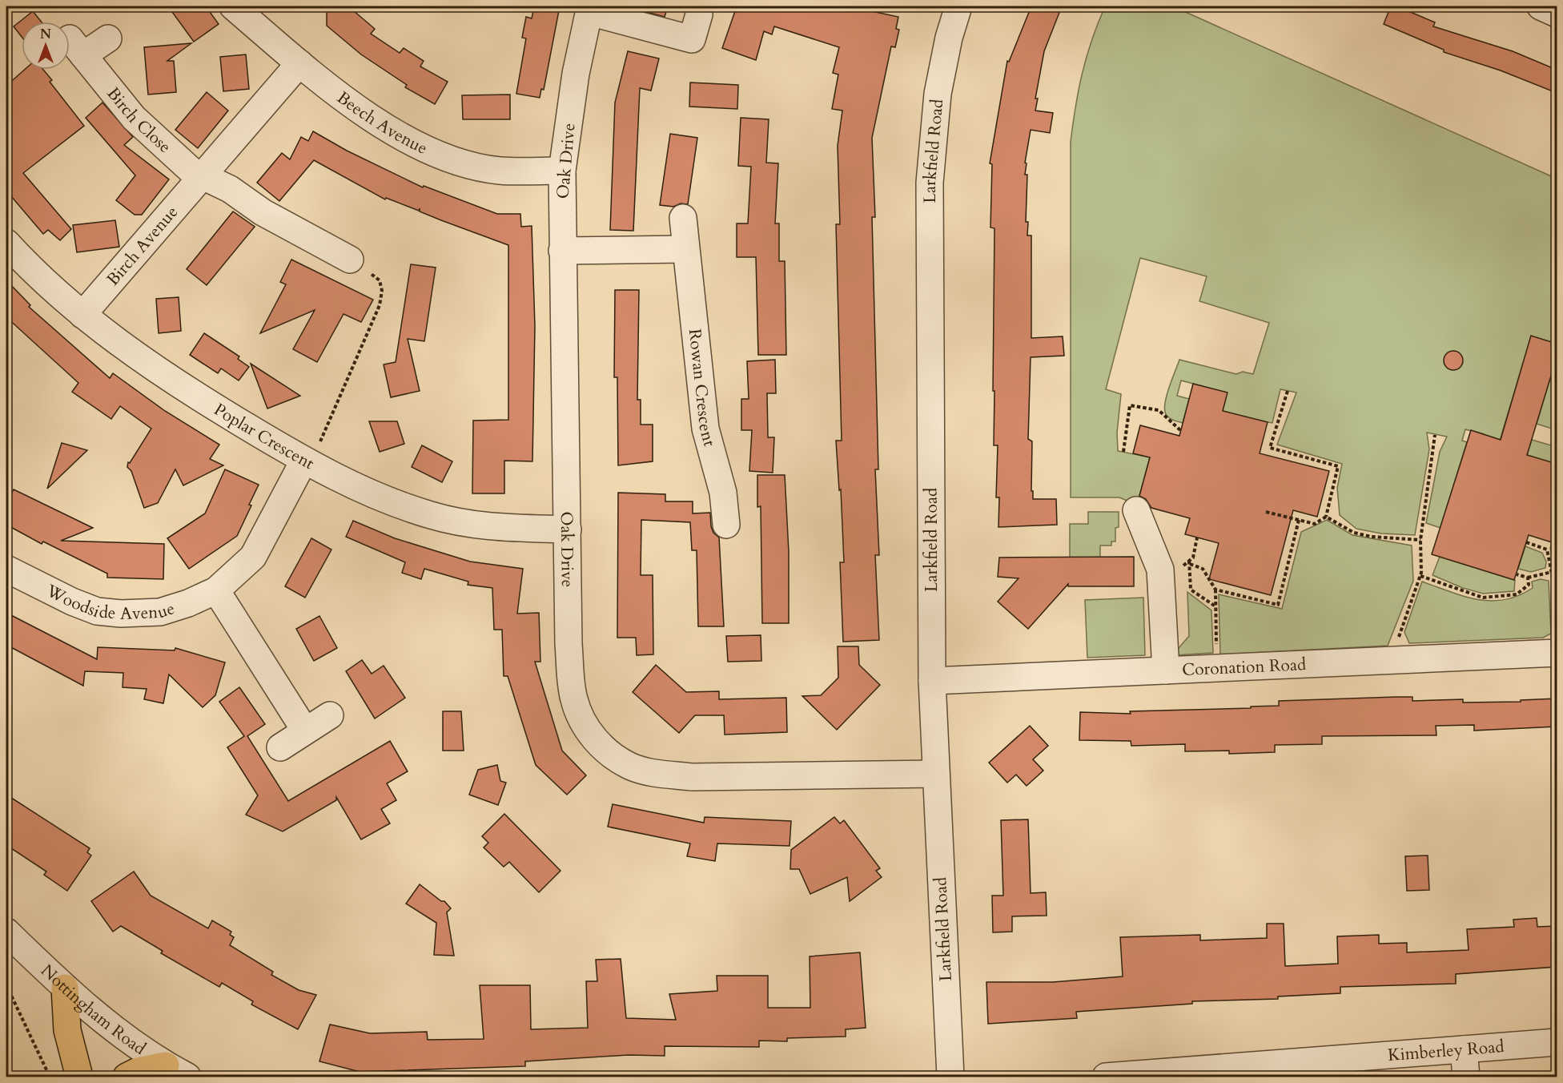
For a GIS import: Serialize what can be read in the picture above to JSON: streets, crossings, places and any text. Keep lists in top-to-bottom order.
{
  "streets": {
    "street": [
      "Birch Close",
      "Beech Avenue",
      "Larkfield Road",
      "Oak Drive",
      "Birch Avenue",
      "Rowan Crescent",
      "Poplar Crescent",
      "Woodside Avenue",
      "Coronation Road",
      "Nottingham Road",
      "Kimberley Road"
    ]
  },
  "crossings": [
    ["Birch Close", "Birch Avenue"],
    ["Beech Avenue", "Oak Drive"],
    ["Beech Avenue", "Birch Avenue"],
    ["Larkfield Road", "Oak Drive"],
    ["Larkfield Road", "Coronation Road"],
    ["Oak Drive", "Poplar Crescent"],
    ["Birch Avenue", "Poplar Crescent"],
    ["Poplar Crescent", "Woodside Avenue"]
  ],
  "north": "top"
}
